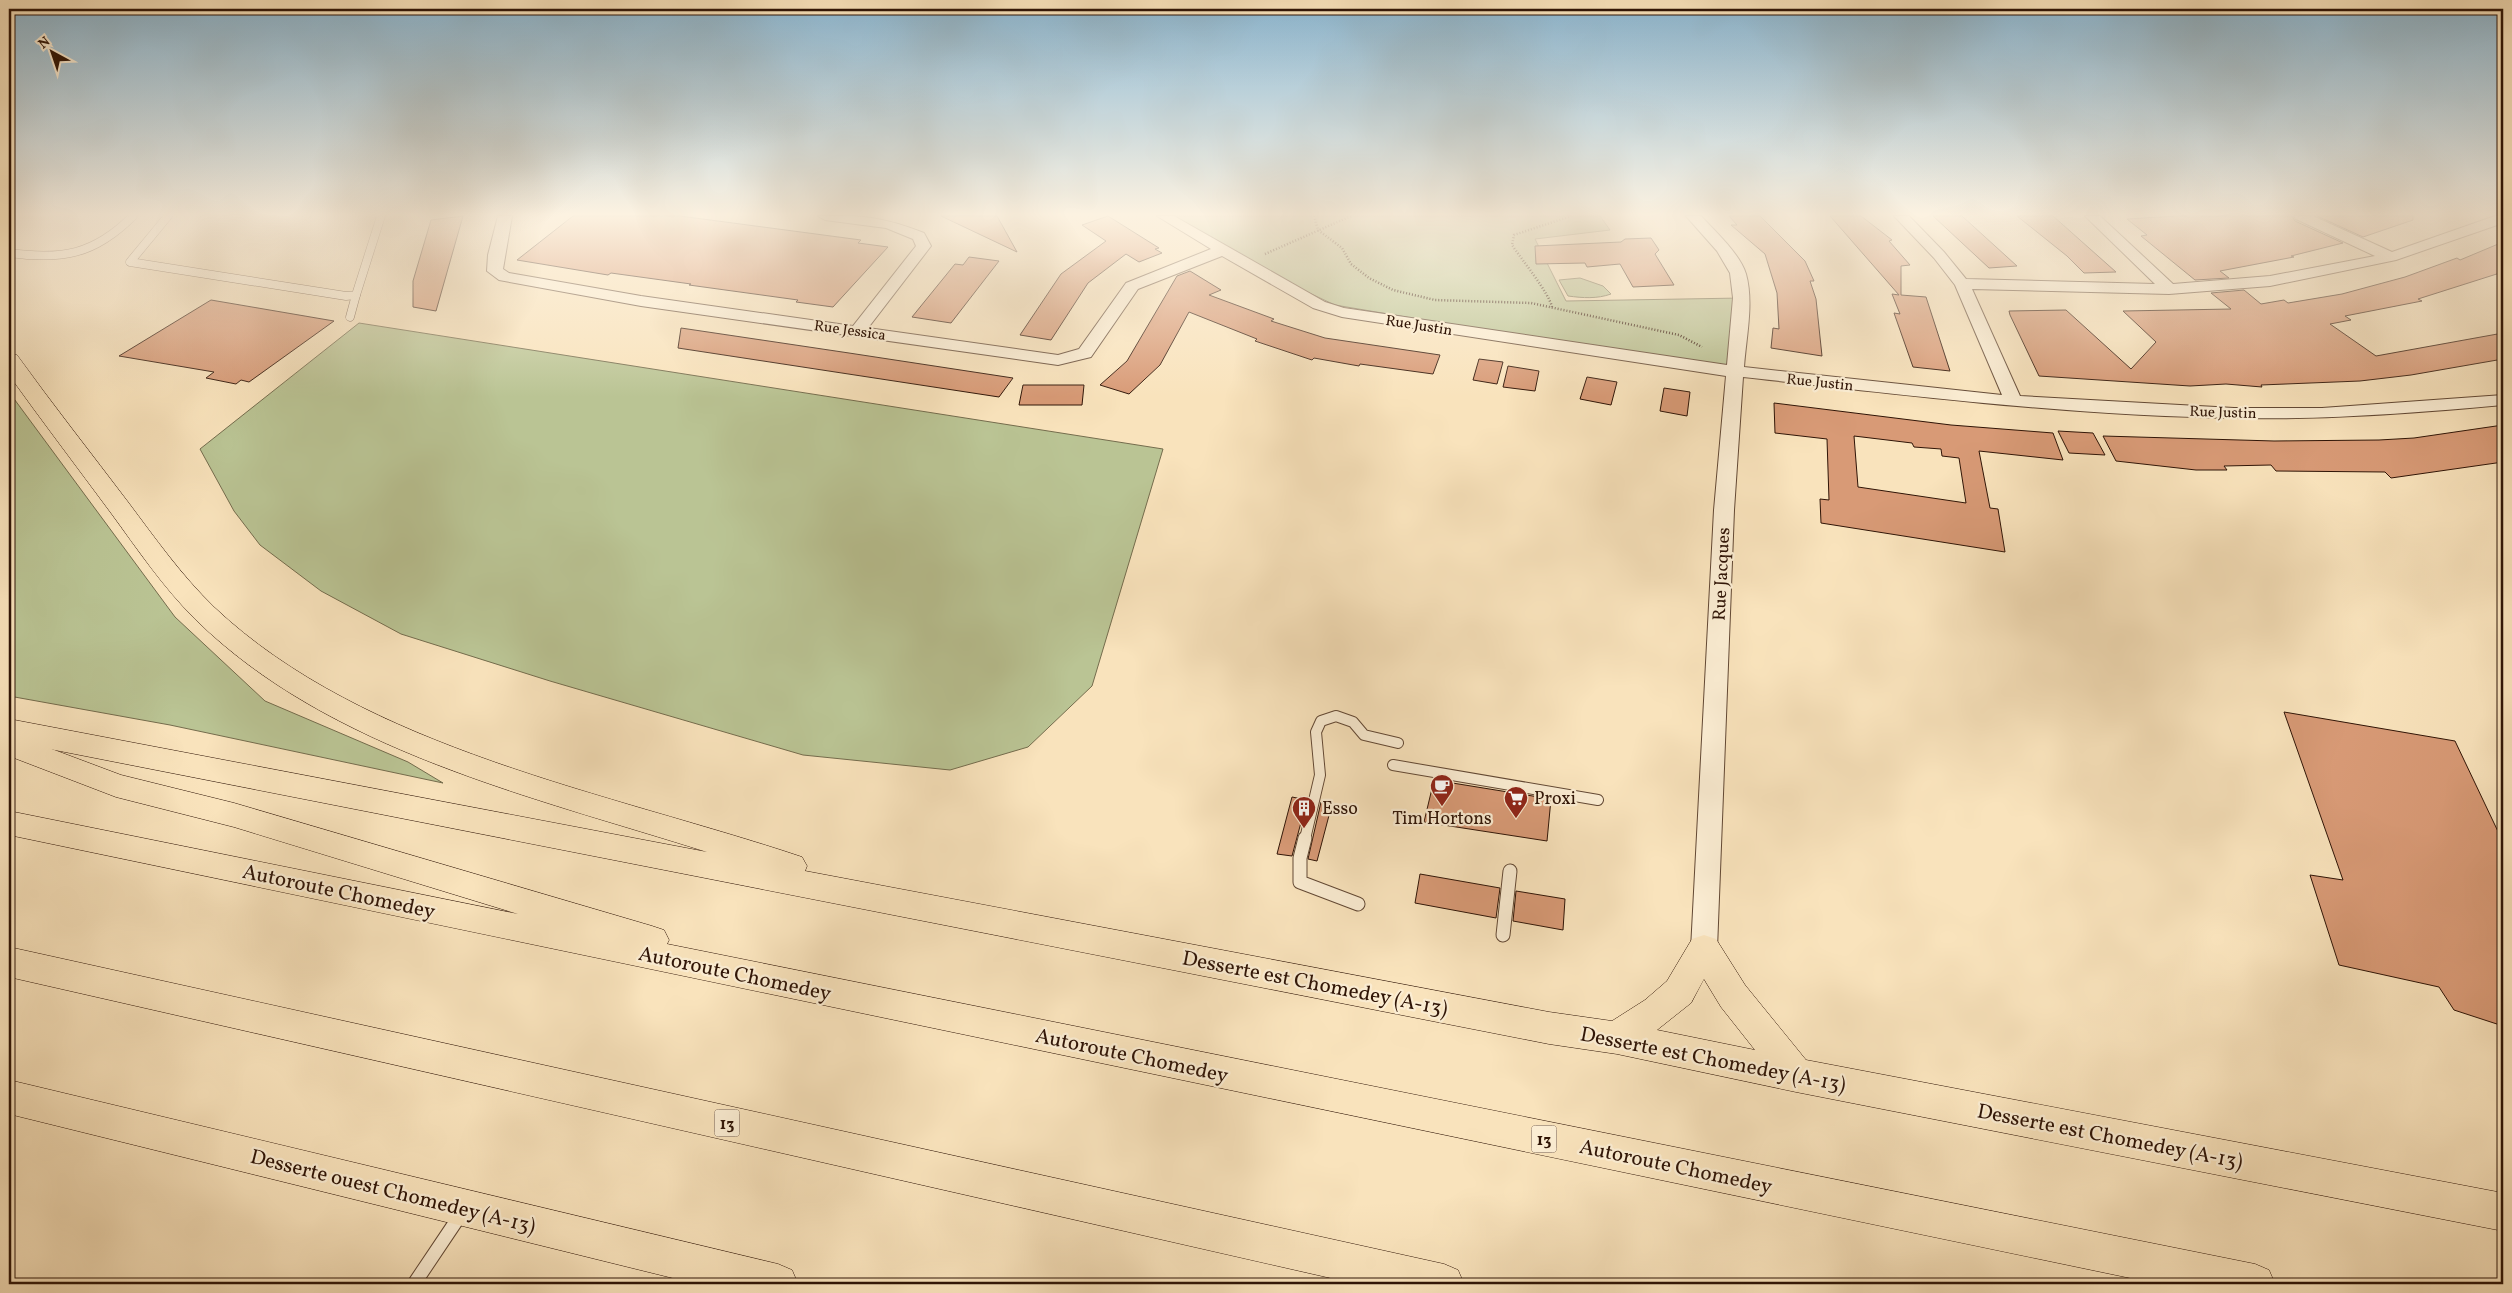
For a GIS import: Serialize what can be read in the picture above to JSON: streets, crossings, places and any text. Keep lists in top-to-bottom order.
{
  "streets": {
    "main road": [
      "Autoroute Chomedey",
      "Desserte est Chomedey (A-13)",
      "13",
      "Desserte ouest Chomedey (A-13)"
    ],
    "street": ["Rue Justin", "Rue Jessica", "Rue Jacques"]
  },
  "crossings": [
    ["Rue Justin", "Rue Jacques"]
  ],
  "places": {
    "cafe": ["Tim Hortons"],
    "supermarket": ["Proxi"],
    "building": ["Esso"]
  },
  "north": "top left"
}
